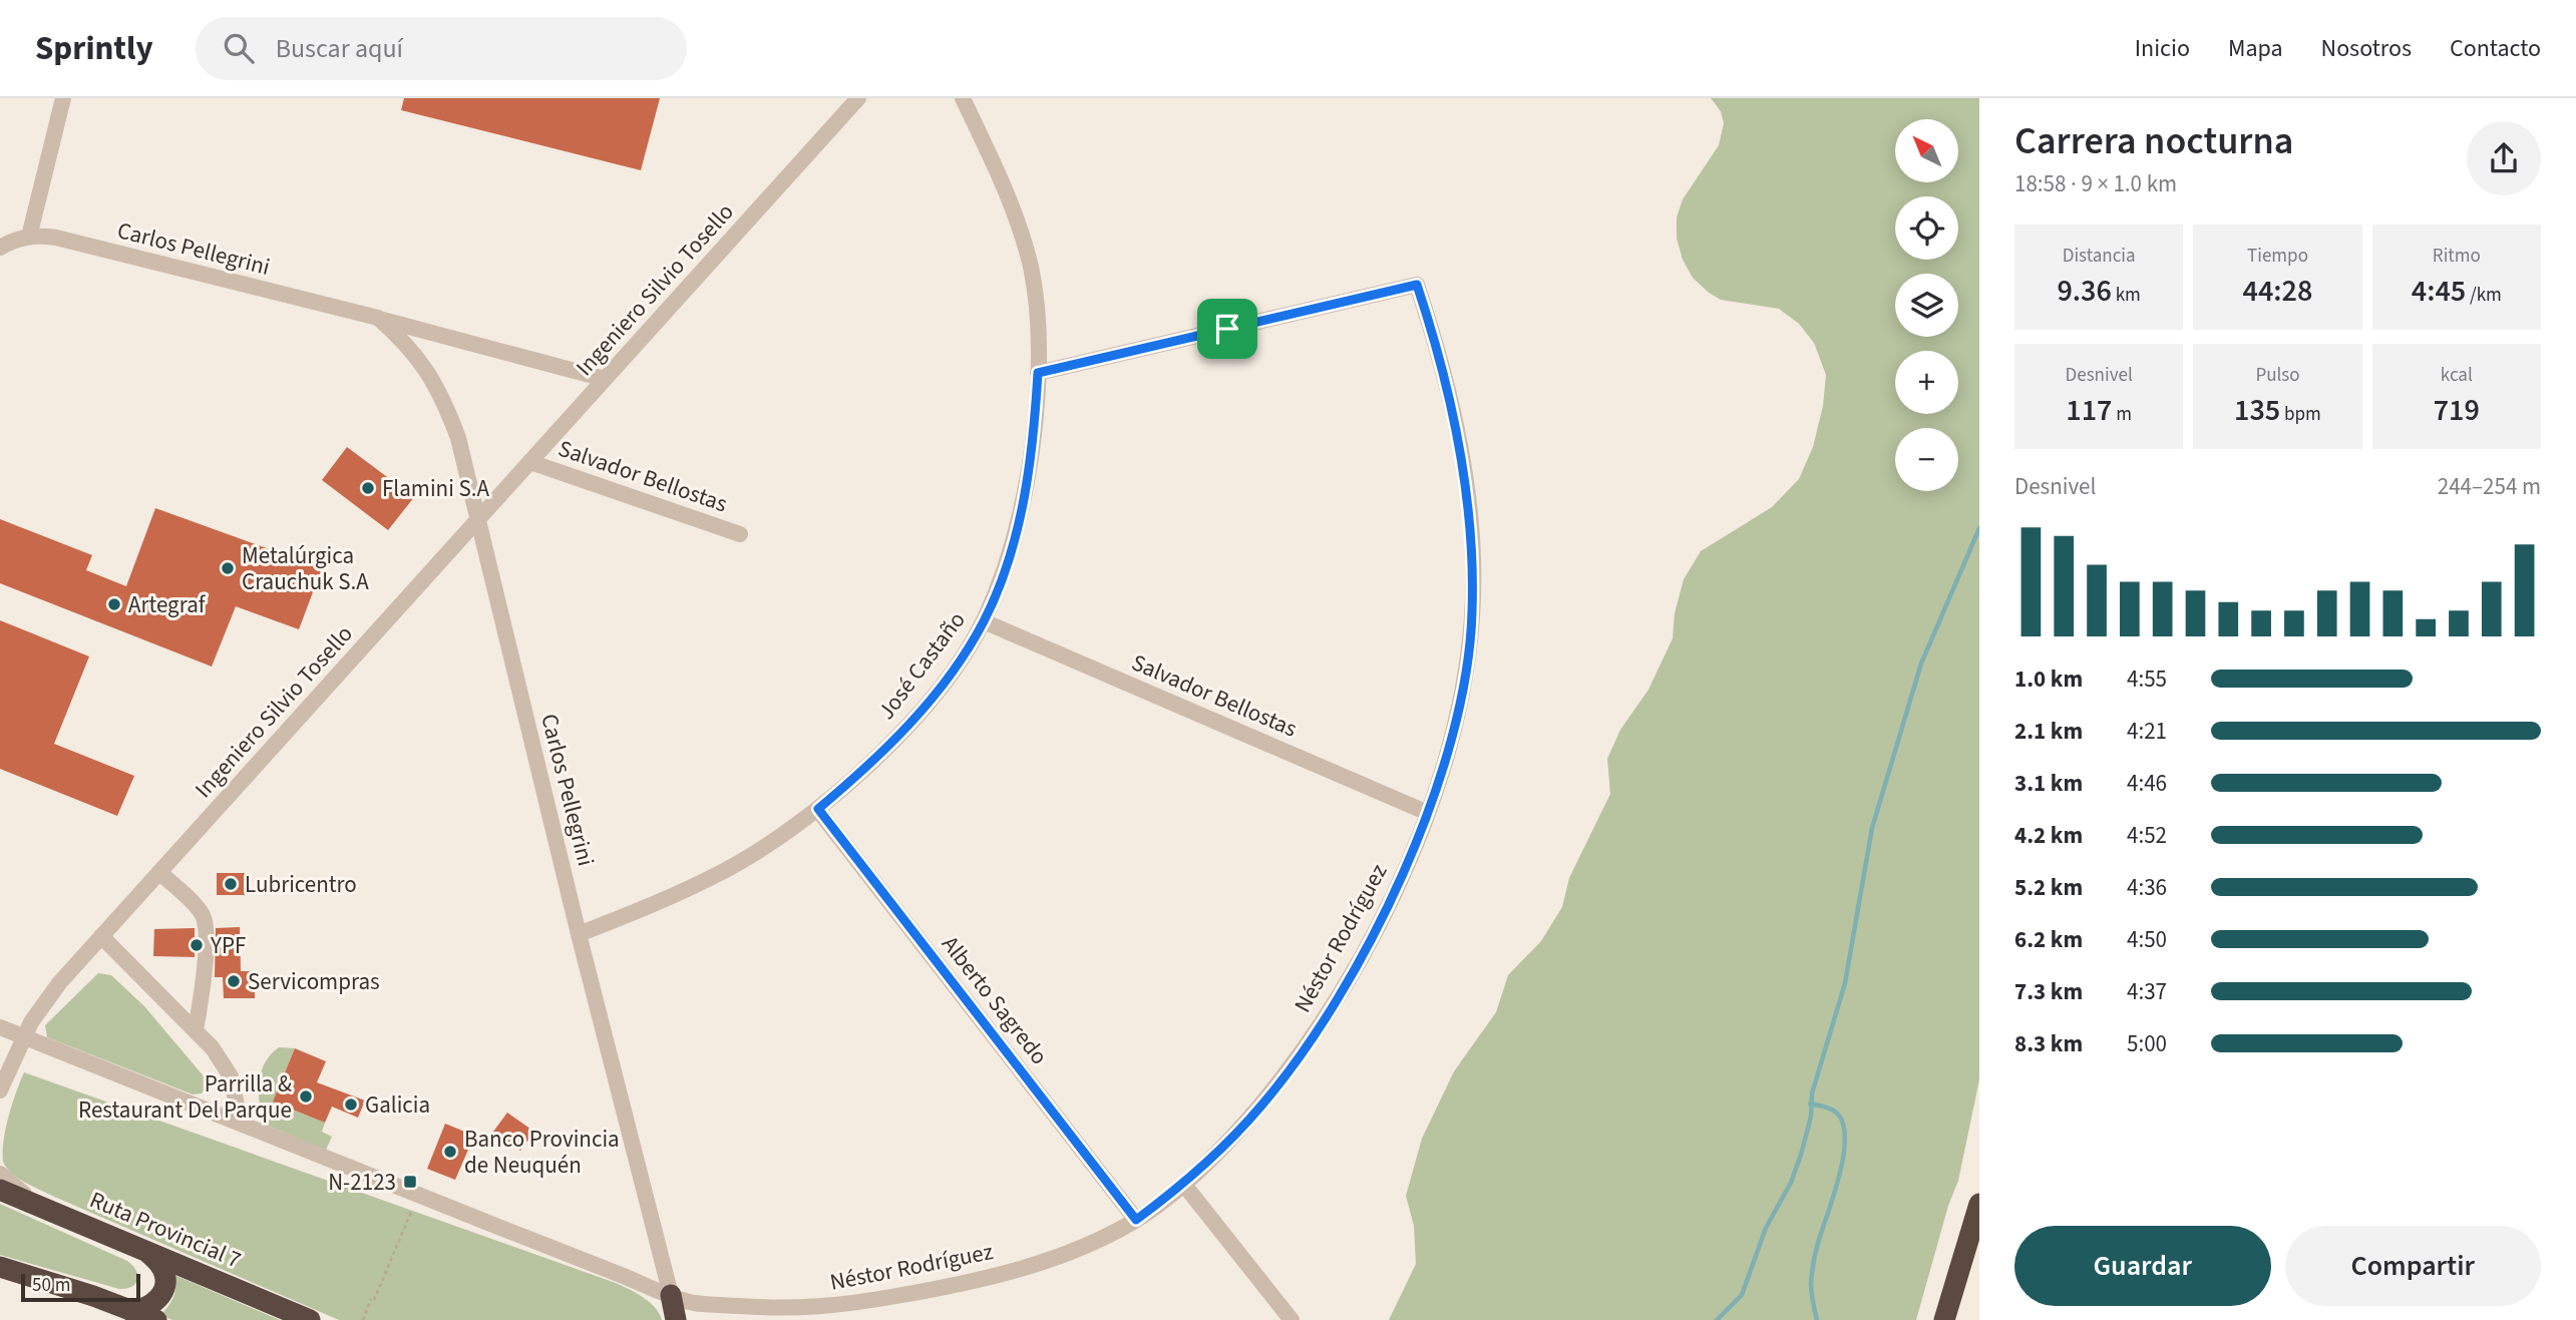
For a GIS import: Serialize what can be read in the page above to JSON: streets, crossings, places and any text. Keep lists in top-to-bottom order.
{
  "streets": {
    "highway": ["Ruta Provincial 7"],
    "street": [
      "Carlos Pellegrini",
      "Ingeniero Silvio Tosello",
      "Salvador Bellostas",
      "José Castaño",
      "Néstor Rodríguez",
      "Alberto Sagredo"
    ]
  },
  "crossings": [
    ["Carlos Pellegrini", "Ingeniero Silvio Tosello"],
    ["Carlos Pellegrini", "José Castaño"],
    ["Carlos Pellegrini", "Néstor Rodríguez"],
    ["Ingeniero Silvio Tosello", "Salvador Bellostas"],
    ["Ingeniero Silvio Tosello", "Néstor Rodríguez"],
    ["Salvador Bellostas", "José Castaño"],
    ["Salvador Bellostas", "Néstor Rodríguez"],
    ["José Castaño", "Néstor Rodríguez"],
    ["José Castaño", "Alberto Sagredo"],
    ["Néstor Rodríguez", "Alberto Sagredo"]
  ],
  "places": {
    "other": [
      "Flamini S.A",
      "Metalúrgica Crauchuk S.A",
      "Artegraf",
      "Lubricentro",
      "YPF",
      "Servicompras",
      "Parrilla & Restaurant Del Parque",
      "Galicia",
      "Banco Provincia de Neuquén"
    ],
    "transit": ["N-2123"]
  },
  "scale_bar": "50 m",
  "north": "top left",
  "page": {
    "header": "Sprintly",
    "search": "Buscar aquí",
    "nav": [
      "Inicio",
      "Mapa",
      "Nosotros",
      "Contacto"
    ],
    "heading": ["Carrera nocturna", "18:58 · 9 × 1.0 km"],
    "map_buttons": ["+", "−"],
    "stats": [
      ["Distancia", "9.36 km"],
      ["Tiempo", "44:28"],
      ["Ritmo", "4:45 /km"],
      ["Desnivel", "117 m"],
      ["Pulso", "135 bpm"],
      ["kcal", "719"]
    ],
    "chart": ["Desnivel", "244–254 m"],
    "list": [
      {
        "name": "1.0 km",
        "note": "4:55"
      },
      {
        "name": "2.1 km",
        "note": "4:21"
      },
      {
        "name": "3.1 km",
        "note": "4:46"
      },
      {
        "name": "4.2 km",
        "note": "4:52"
      },
      {
        "name": "5.2 km",
        "note": "4:36"
      },
      {
        "name": "6.2 km",
        "note": "4:50"
      },
      {
        "name": "7.3 km",
        "note": "4:37"
      },
      {
        "name": "8.3 km",
        "note": "5:00"
      }
    ],
    "buttons": ["Guardar", "Compartir"],
    "scale": "50 m"
  }
}
